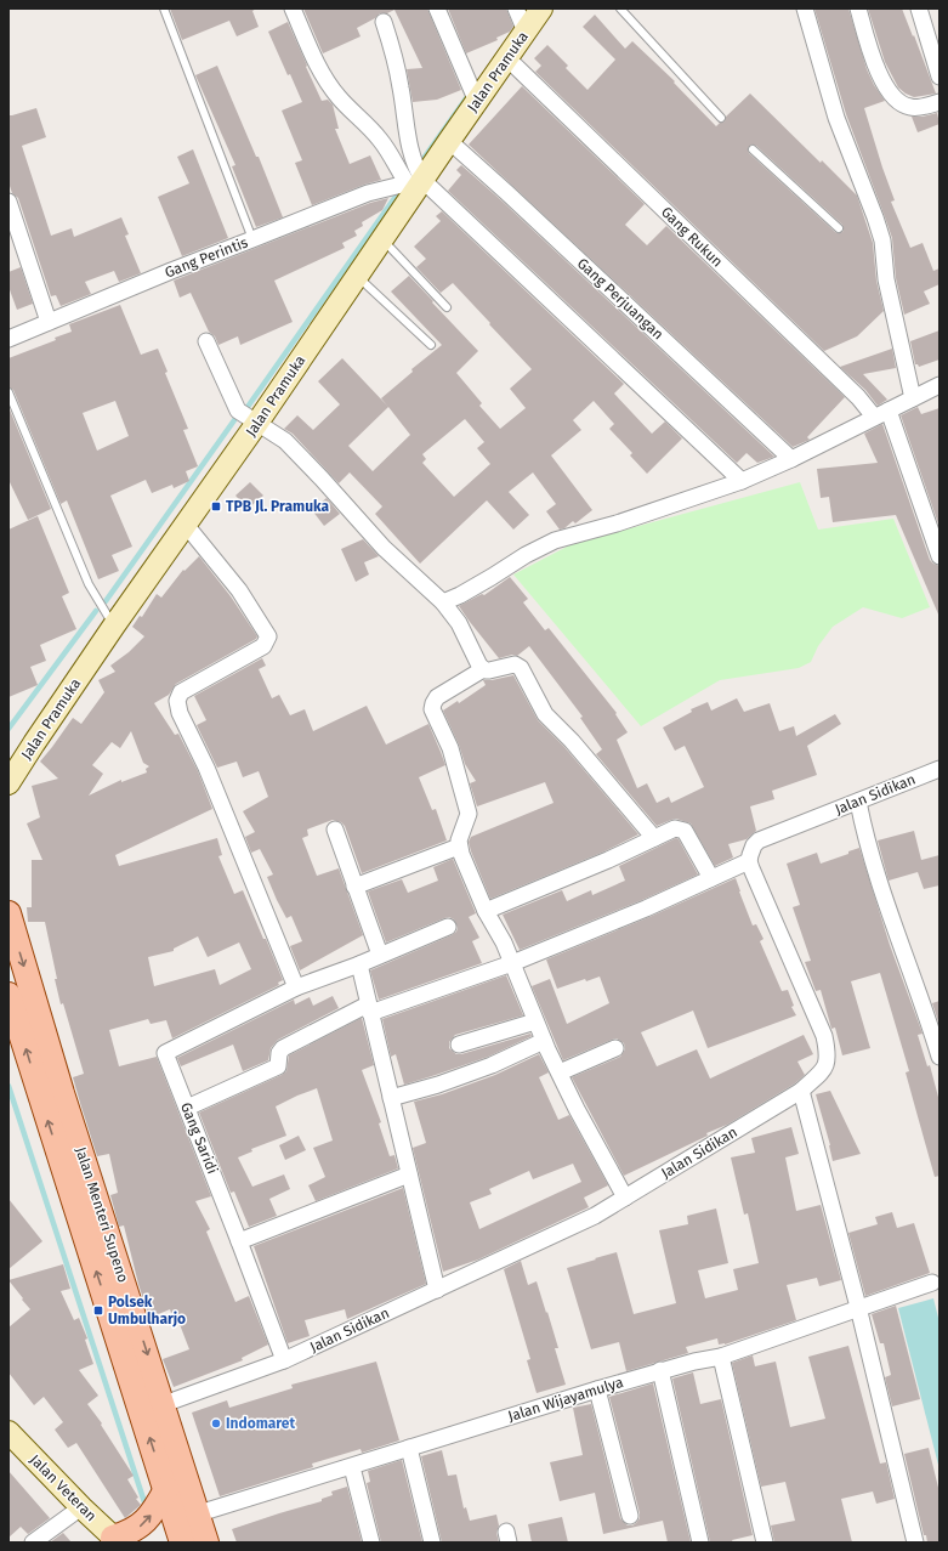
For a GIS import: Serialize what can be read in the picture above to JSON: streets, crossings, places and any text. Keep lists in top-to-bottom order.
{
  "streets": {
    "main road": ["Jalan Pramuka", "Jalan Menteri Supeno", "Jalan Veteran"],
    "street": [
      "Gang Rukun",
      "Gang Perintis",
      "Gang Perjuangan",
      "Jalan Sidikan",
      "Gang Saridi",
      "Jalan Wijayamulya"
    ]
  },
  "crossings": [
    ["Jalan Pramuka", "Gang Rukun"],
    ["Jalan Pramuka", "Gang Perintis"],
    ["Jalan Pramuka", "Gang Perjuangan"],
    ["Jalan Sidikan", "Gang Saridi"],
    ["Jalan Sidikan", "Jalan Menteri Supeno"],
    ["Jalan Menteri Supeno", "Jalan Wijayamulya"]
  ],
  "places": {
    "transit": ["TPB Jl. Pramuka", "Polsek Umbulharjo"],
    "other": ["Indomaret"]
  }
}
